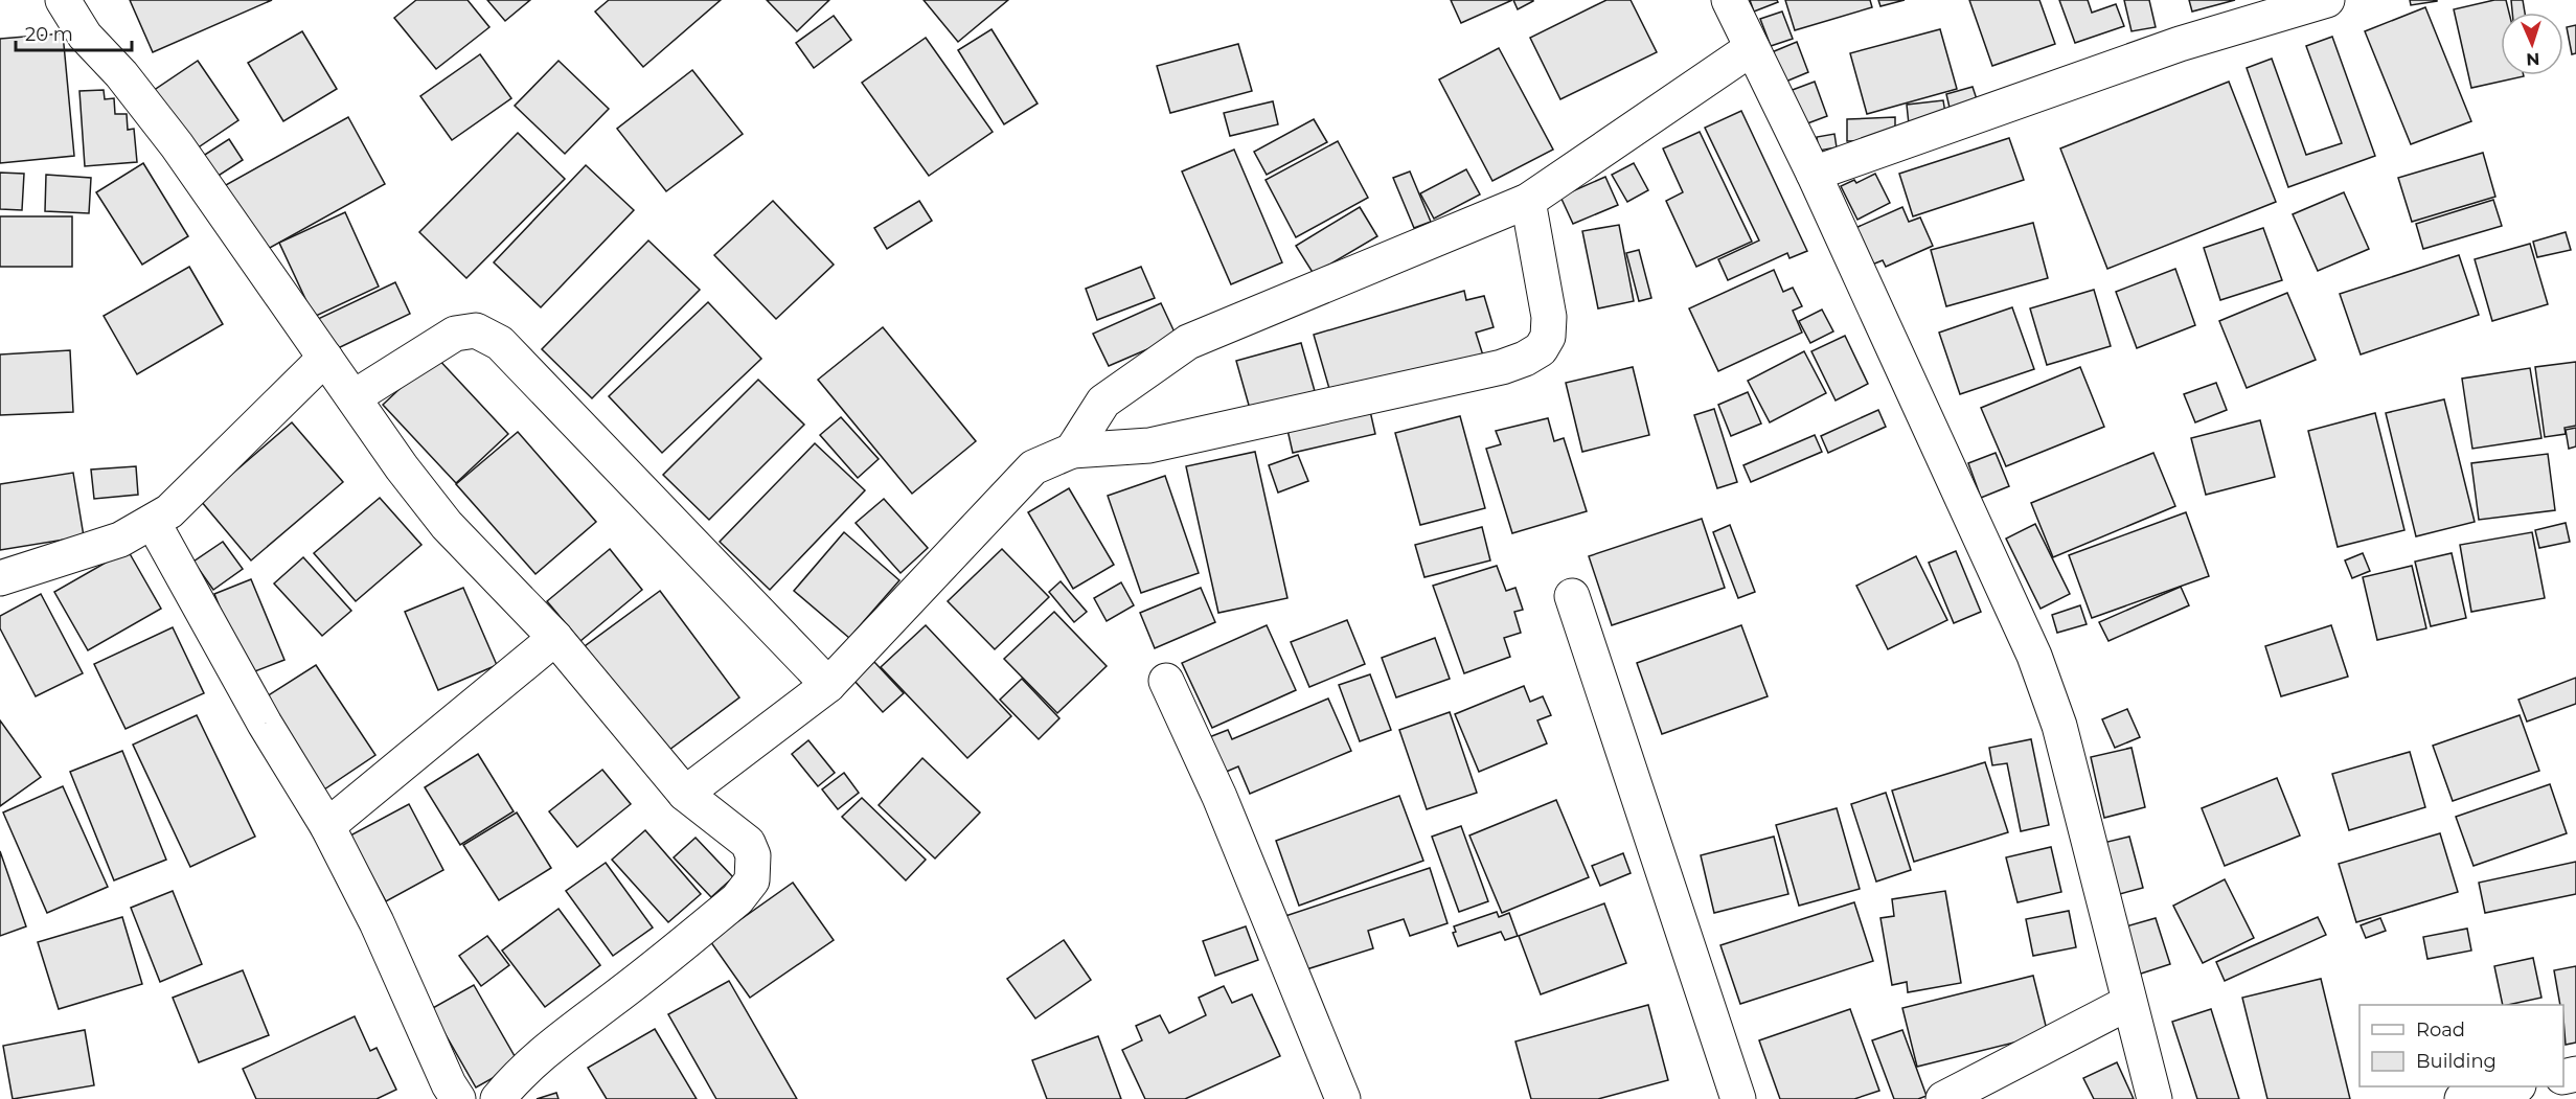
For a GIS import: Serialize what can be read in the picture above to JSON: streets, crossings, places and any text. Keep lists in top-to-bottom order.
{
  "legend": ["Road", "Building"],
  "scale_bar": "20 m",
  "north": "bottom"
}
